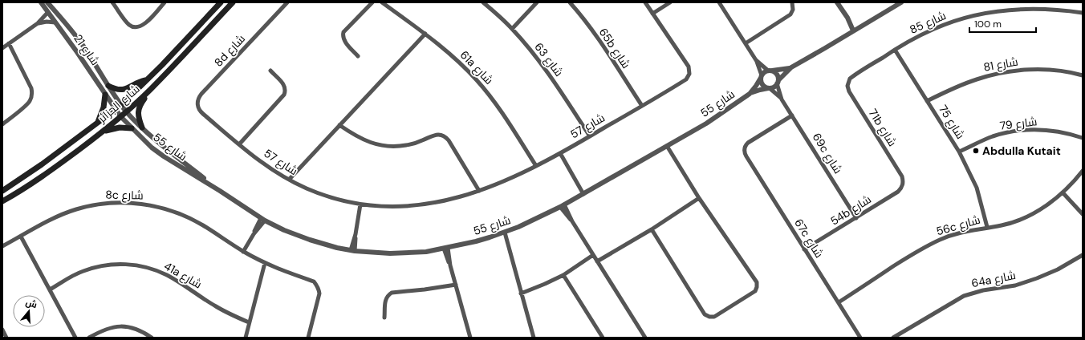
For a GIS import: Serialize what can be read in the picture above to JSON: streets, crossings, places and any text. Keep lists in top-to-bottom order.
{
  "streets": {
    "main road": ["شارع الجزائر"],
    "street": [
      "شارع 85",
      "65b شارع",
      "شارع 21",
      "8d شارع",
      "شارع 63",
      "شارع 81",
      "61a شارع",
      "شارع 55",
      "شارع 75",
      "شارع 79",
      "شارع 57",
      "71b شارع",
      "69c شارع",
      "8c شارع",
      "54b شارع",
      "56c شارع",
      "67c شارع",
      "41a شارع",
      "64a شارع"
    ]
  },
  "crossings": [
    ["شارع 85", "شارع 75"],
    ["شارع 85", "71b شارع"],
    ["65b شارع", "شارع 57"],
    ["شارع 21", "شارع الجزائر"],
    ["شارع 21", "شارع 55"],
    ["8d شارع", "شارع 57"],
    ["شارع 63", "شارع 57"],
    ["شارع 81", "شارع 75"],
    ["61a شارع", "شارع 57"],
    ["شارع الجزائر", "شارع 55"],
    ["شارع 55", "69c شارع"],
    ["شارع 75", "شارع 79"],
    ["شارع 75", "56c شارع"],
    ["71b شارع", "54b شارع"],
    ["69c شارع", "54b شارع"],
    ["69c شارع", "67c شارع"],
    ["54b شارع", "67c شارع"],
    ["56c شارع", "67c شارع"]
  ],
  "places": ["Abdulla Kutait"],
  "scale_bar": "100 m",
  "north": "top"
}
